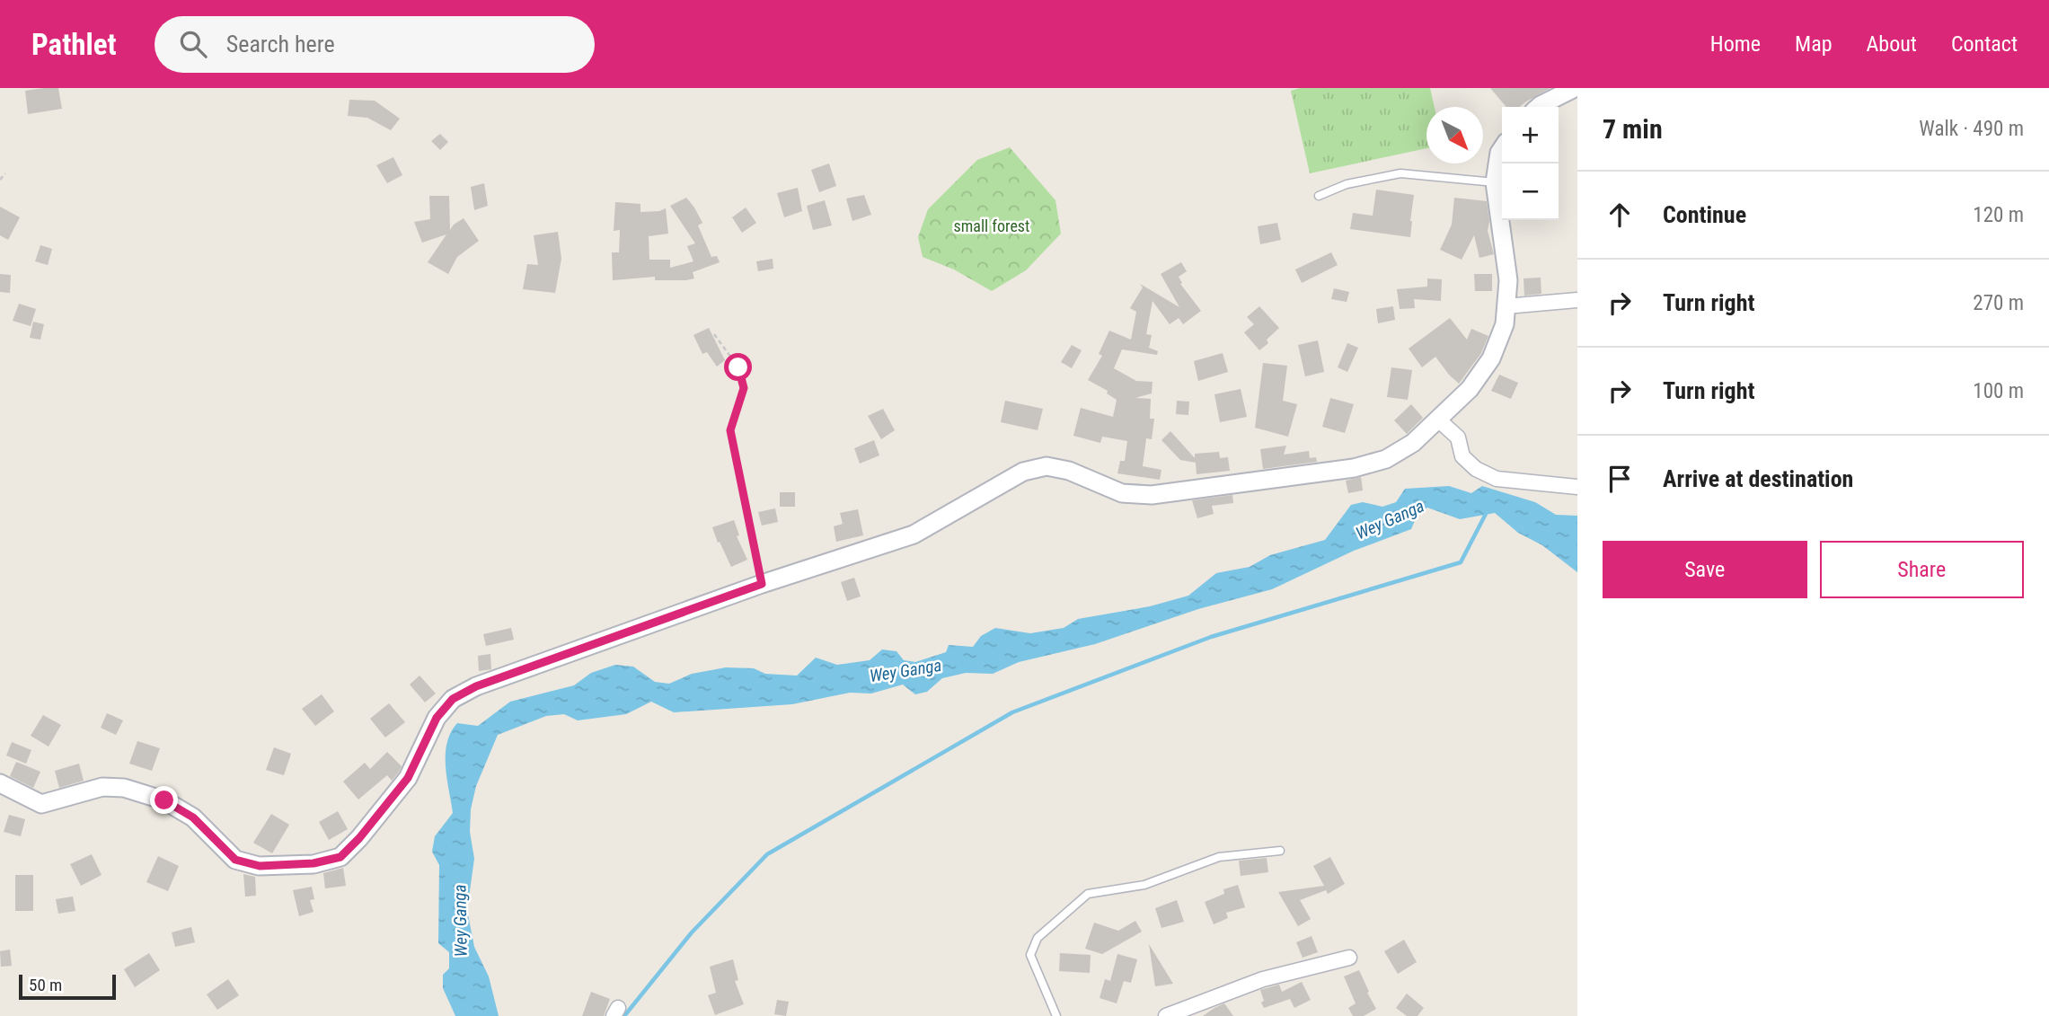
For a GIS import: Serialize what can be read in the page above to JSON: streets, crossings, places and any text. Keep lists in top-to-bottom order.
{
  "water": ["Wey Ganga"],
  "parks": ["small forest"],
  "scale_bar": "50 m",
  "north": "bottom right",
  "page": {
    "header": "Pathlet",
    "search": "Search here",
    "nav": [
      "Home",
      "Map",
      "About",
      "Contact"
    ],
    "heading": ["7 min", "Walk · 490 m"],
    "map_buttons": ["+", "−"],
    "list": [
      ["Continue", "120 m"],
      ["Turn right", "270 m"],
      ["Turn right", "100 m"],
      "Arrive at destination"
    ],
    "buttons": ["Save", "Share"],
    "scale": "50 m"
  }
}
